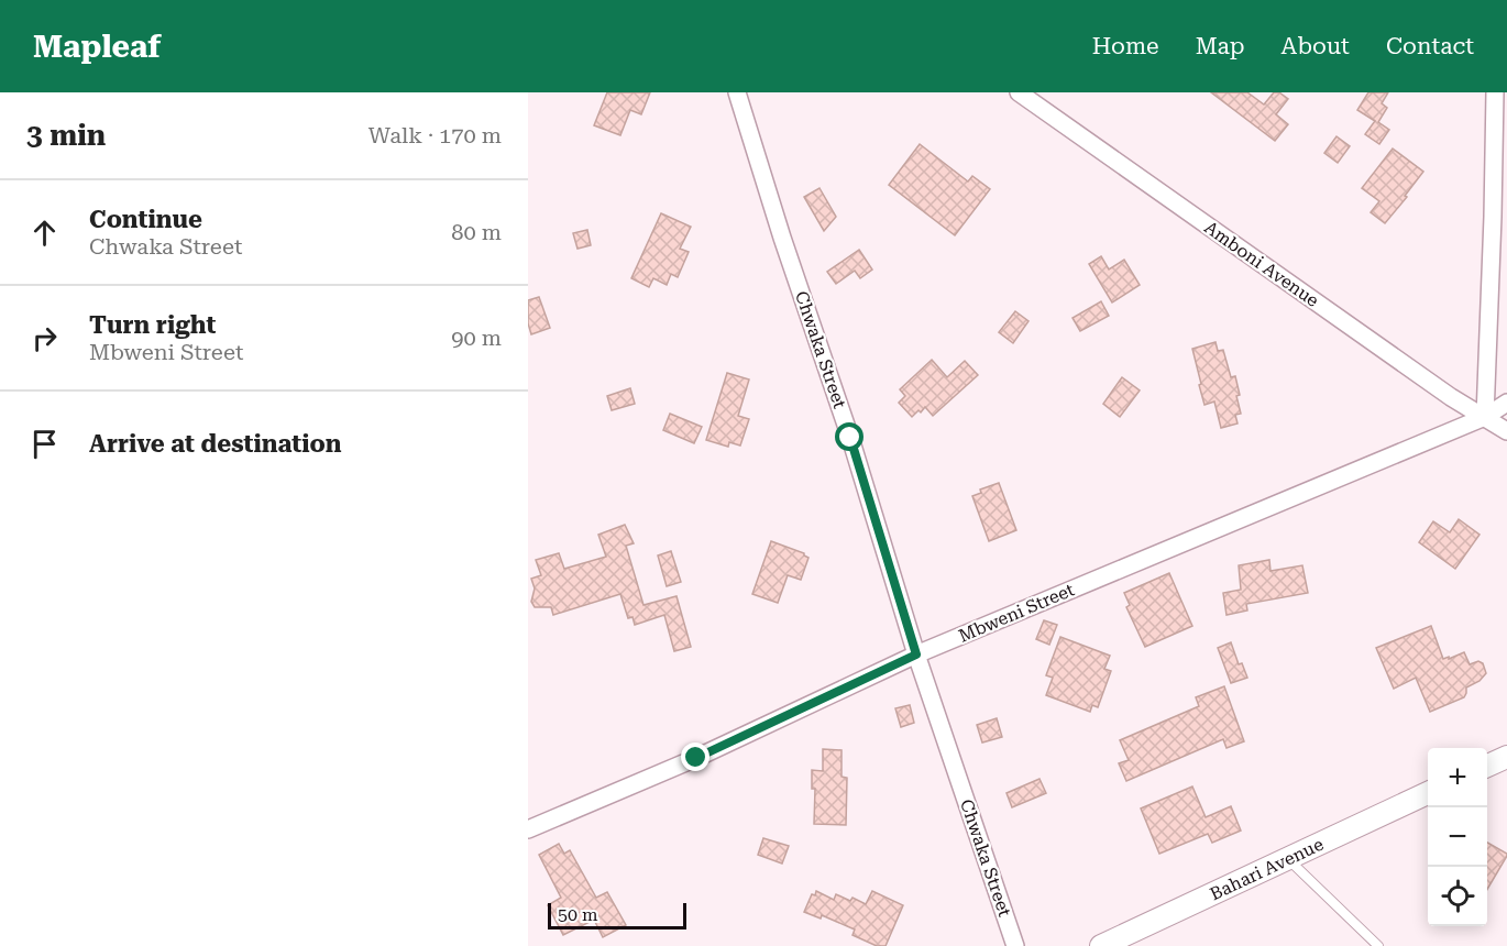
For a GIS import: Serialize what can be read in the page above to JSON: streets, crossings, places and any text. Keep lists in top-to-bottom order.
{
  "streets": {
    "street": [
      "Amboni Avenue",
      "Chwaka Street",
      "Mbweni Street",
      "Bahari Avenue"
    ]
  },
  "crossings": [
    ["Amboni Avenue", "Mbweni Street"],
    ["Chwaka Street", "Mbweni Street"]
  ],
  "scale_bar": "50 m",
  "page": {
    "header": "Mapleaf",
    "nav": [
      "Home",
      "Map",
      "About",
      "Contact"
    ],
    "heading": ["3 min", "Walk · 170 m"],
    "list": [
      ["Continue", "Chwaka Street", "80 m"],
      ["Turn right", "Mbweni Street", "90 m"],
      "Arrive at destination"
    ],
    "map_buttons": ["+", "−"],
    "scale": "50 m"
  }
}
